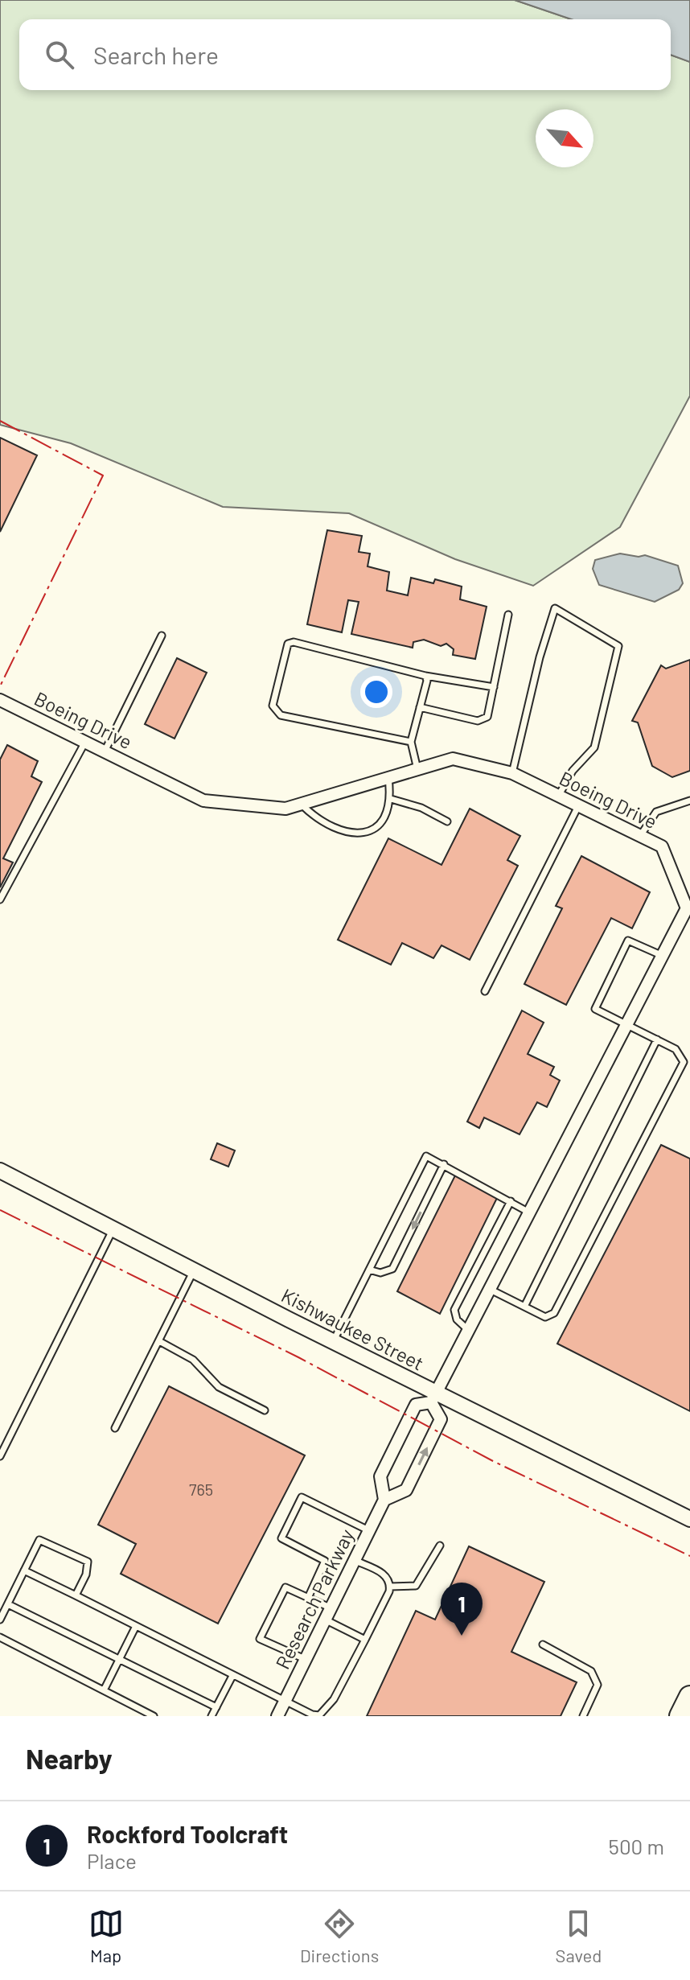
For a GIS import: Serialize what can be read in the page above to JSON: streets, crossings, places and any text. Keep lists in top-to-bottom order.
{
  "streets": {
    "street": ["Boeing Drive", "Kishwaukee Street", "Research Parkway"]
  },
  "crossings": [
    ["Boeing Drive", "Kishwaukee Street"],
    ["Boeing Drive", "Research Parkway"],
    ["Kishwaukee Street", "Research Parkway"]
  ],
  "house_numbers": ["765"],
  "north": "bottom right",
  "page": {
    "search": "Search here",
    "pins": "1",
    "heading": "Nearby",
    "list": [
      {
        "mark": "1",
        "name": "Rockford Toolcraft",
        "note": "Place",
        "value": "500 m"
      }
    ],
    "nav": ["Map", "Directions", "Saved"]
  }
}
